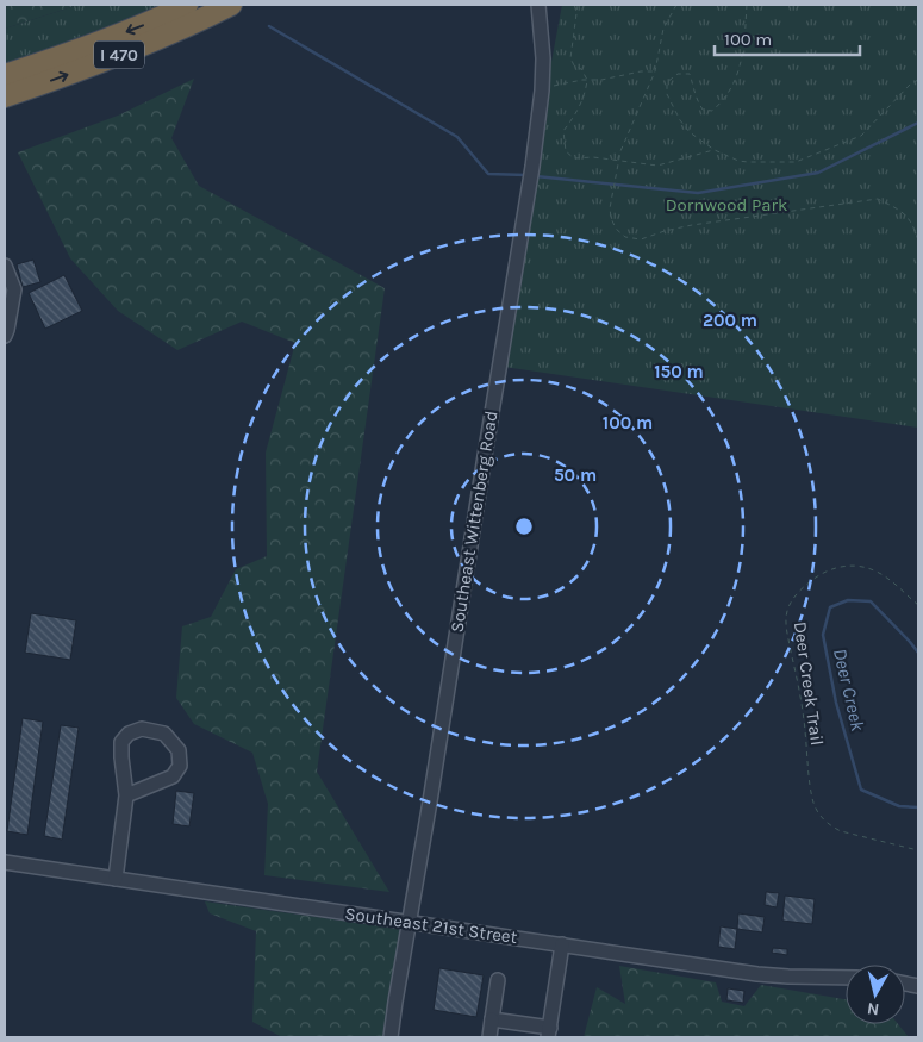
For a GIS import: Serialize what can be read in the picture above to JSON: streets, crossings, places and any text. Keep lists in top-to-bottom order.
{
  "streets": {
    "highway": ["I 470"],
    "street": ["Southeast Wittenberg Road", "Southeast 21st Street"],
    "path": ["Deer Creek Trail"]
  },
  "crossings": [
    ["Southeast Wittenberg Road", "Southeast 21st Street"]
  ],
  "water": ["Deer Creek"],
  "parks": ["Dornwood Park"],
  "scale_bar": "100 m",
  "north": "bottom",
  "rings": [
    "200 m",
    "150 m",
    "100 m",
    "50 m"
  ]
}
